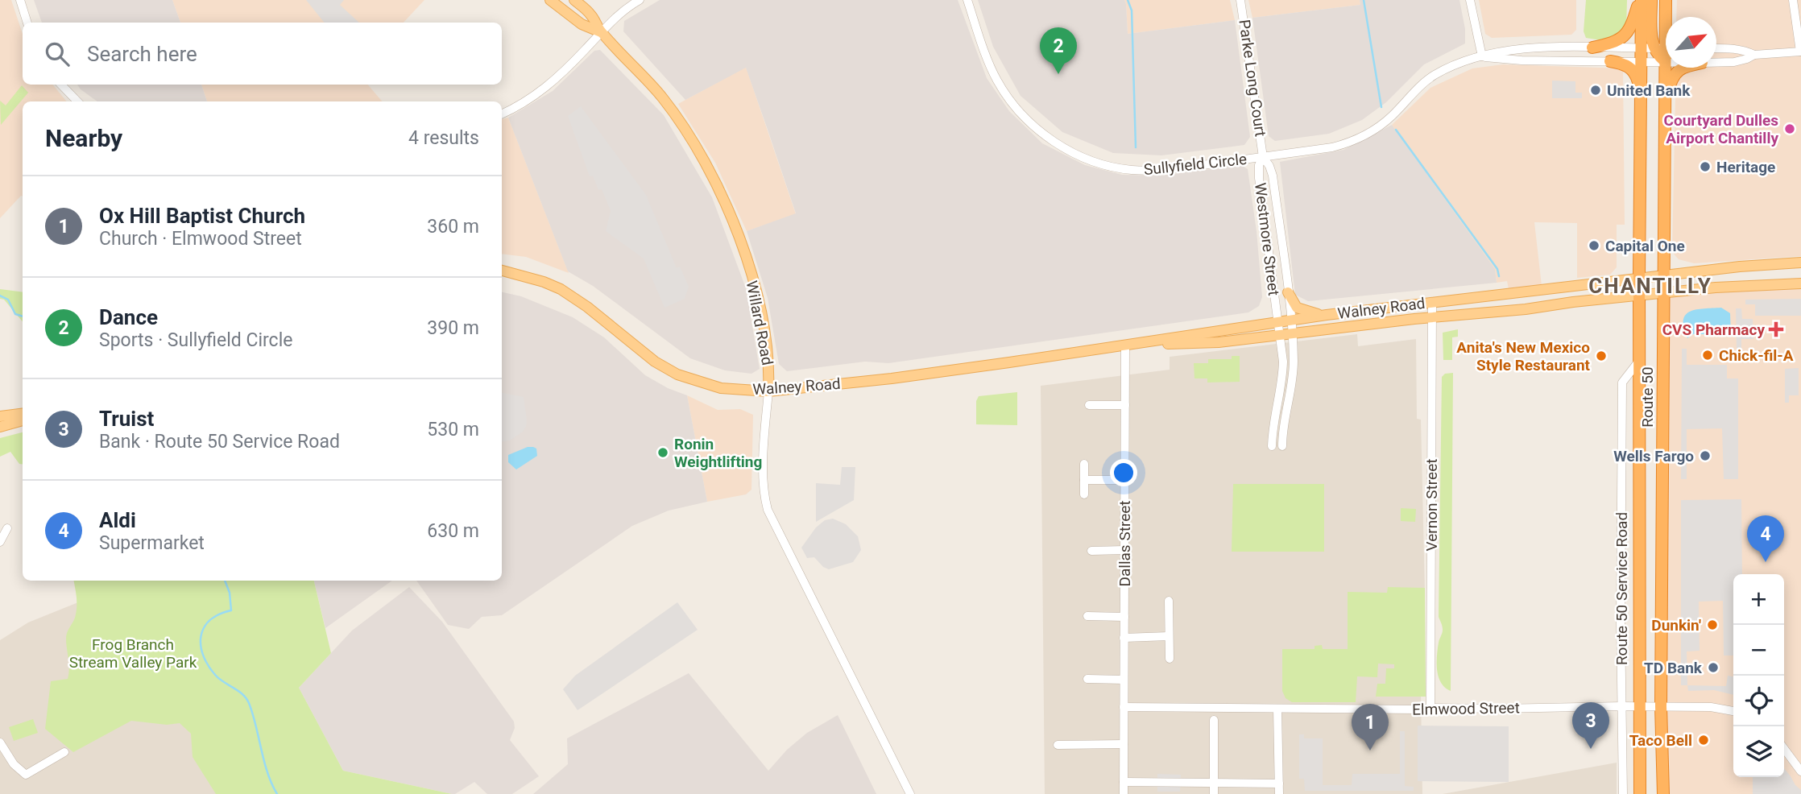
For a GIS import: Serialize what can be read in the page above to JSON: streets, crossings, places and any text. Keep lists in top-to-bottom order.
{
  "streets": {
    "highway": ["Route 50"],
    "main road": ["Walney Road", "Willard Road"],
    "street": [
      "Parke Long Court",
      "Sullyfield Circle",
      "Westmore Street",
      "Vernon Street",
      "Dallas Street",
      "Route 50 Service Road",
      "Elmwood Street"
    ]
  },
  "crossings": [
    ["Parke Long Court", "Sullyfield Circle"],
    ["Parke Long Court", "Westmore Street"],
    ["Sullyfield Circle", "Westmore Street"],
    ["Sullyfield Circle", "Route 50"],
    ["Westmore Street", "Walney Road"],
    ["Walney Road", "Willard Road"],
    ["Walney Road", "Route 50"],
    ["Walney Road", "Vernon Street"],
    ["Walney Road", "Dallas Street"],
    ["Route 50", "Route 50 Service Road"],
    ["Route 50", "Elmwood Street"],
    ["Vernon Street", "Elmwood Street"],
    ["Dallas Street", "Elmwood Street"],
    ["Route 50 Service Road", "Elmwood Street"]
  ],
  "districts": ["CHANTILLY"],
  "parks": ["Frog Branch Stream Valley Park"],
  "places": {
    "other": [
      "United Bank",
      "Courtyard Dulles Airport Chantilly",
      "Heritage",
      "Capital One",
      "Chick-fil-A",
      "Anita's New Mexico Style Restaurant",
      "Ronin Weightlifting",
      "Wells Fargo",
      "Dunkin'",
      "TD Bank",
      "Taco Bell"
    ],
    "health": ["CVS Pharmacy"]
  },
  "north": "top right",
  "page": {
    "search": "Search here",
    "pins": [
      "2",
      "4",
      "3",
      "1"
    ],
    "heading": ["Nearby", "4 results"],
    "list": [
      {
        "mark": "1",
        "name": "Ox Hill Baptist Church",
        "note": "Church · Elmwood Street",
        "value": "360 m"
      },
      {
        "mark": "2",
        "name": "Dance",
        "note": "Sports · Sullyfield Circle",
        "value": "390 m"
      },
      {
        "mark": "3",
        "name": "Truist",
        "note": "Bank · Route 50 Service Road",
        "value": "530 m"
      },
      {
        "mark": "4",
        "name": "Aldi",
        "note": "Supermarket",
        "value": "630 m"
      }
    ],
    "map_buttons": ["+", "−"]
  }
}
